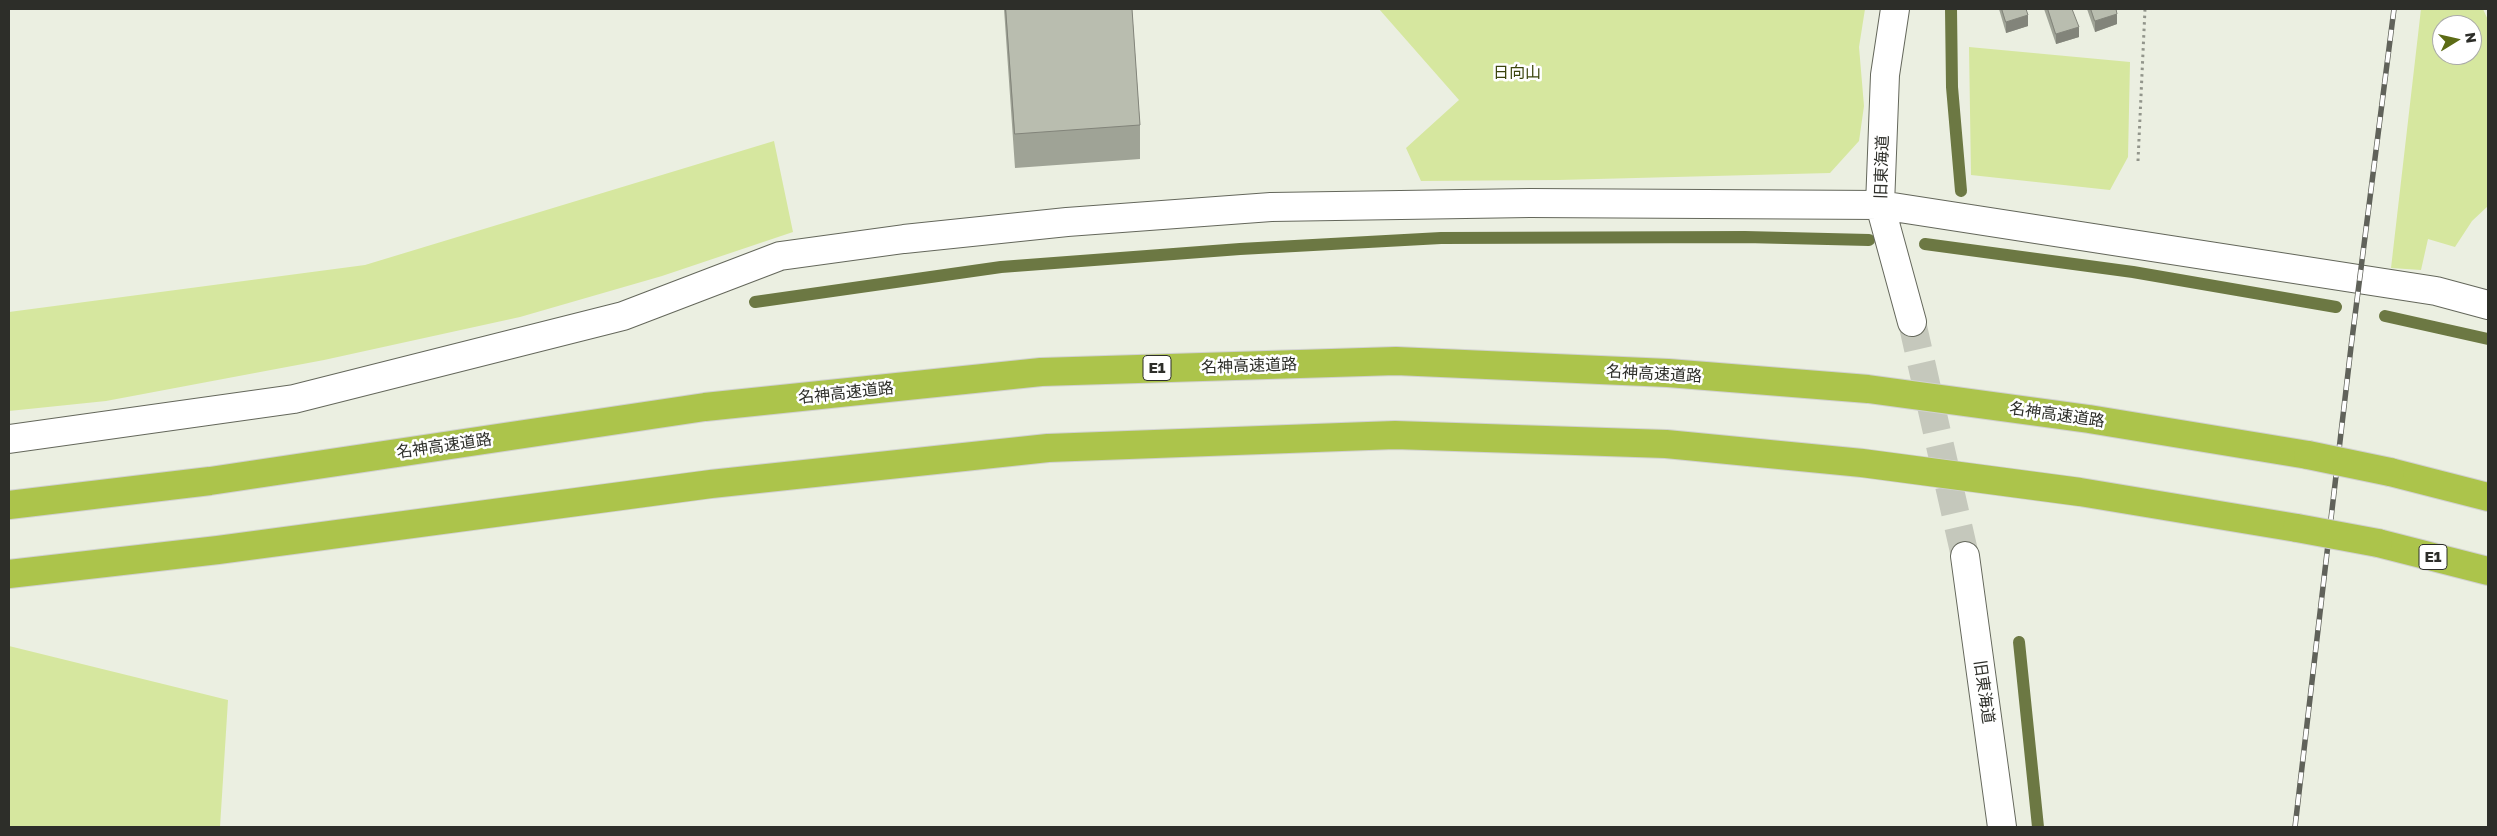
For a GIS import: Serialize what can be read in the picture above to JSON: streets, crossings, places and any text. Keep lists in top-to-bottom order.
{
  "streets": {
    "highway": ["名神高速道路", "E1"],
    "street": ["旧東海道"]
  },
  "parks": ["日向山"],
  "north": "right"
}
